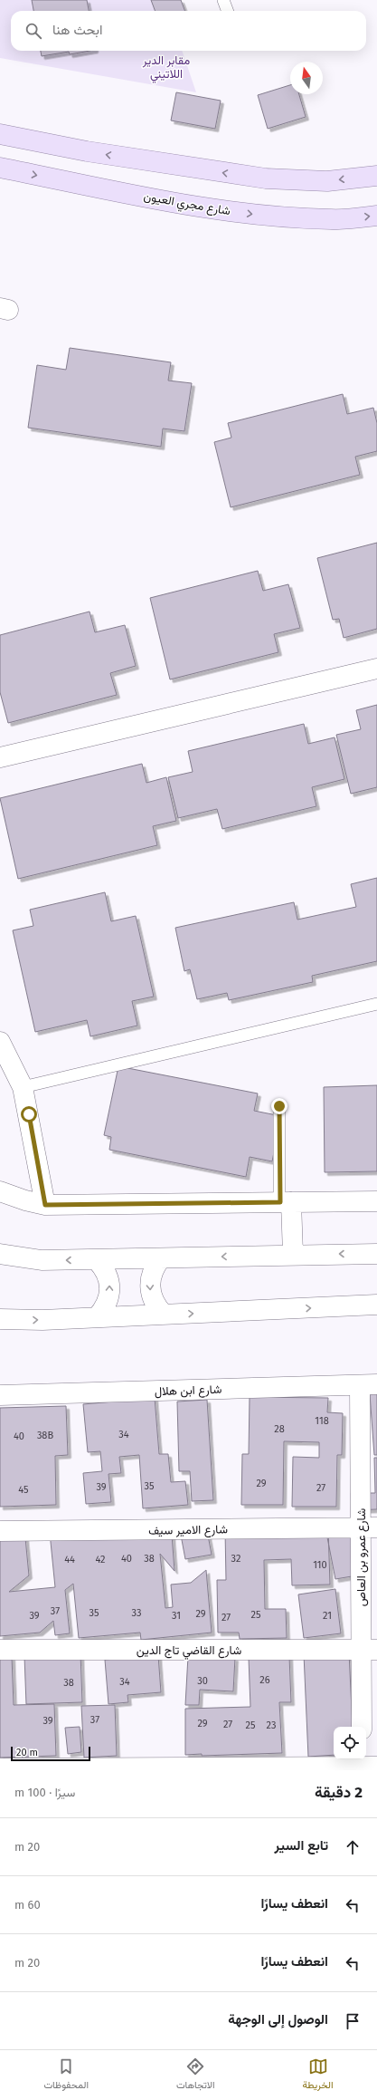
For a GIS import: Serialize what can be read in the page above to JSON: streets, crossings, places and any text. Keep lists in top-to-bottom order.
{
  "streets": {
    "main road": ["شارع مجري العيون"],
    "street": [
      "شارع ابن هلال",
      "شارع الامير سيف",
      "شارع عمرو بن العاص",
      "شارع القاضي تاج الدين"
    ]
  },
  "crossings": [
    ["شارع ابن هلال", "شارع عمرو بن العاص"],
    ["شارع الامير سيف", "شارع عمرو بن العاص"],
    ["شارع عمرو بن العاص", "شارع القاضي تاج الدين"]
  ],
  "parks": ["مقابر الدير اللاتيني"],
  "house_numbers": [
    "118",
    "28",
    "34",
    "38B",
    "40",
    "29",
    "35",
    "39",
    "27",
    "45",
    "40",
    "38",
    "32",
    "44",
    "42",
    "110",
    "37",
    "35",
    "33",
    "29",
    "25",
    "39",
    "31",
    "21",
    "27",
    "26",
    "30",
    "34",
    "38",
    "37",
    "39",
    "29",
    "27",
    "25",
    "23"
  ],
  "scale_bar": "20 m",
  "north": "top",
  "page": {
    "search": "ابحث هنا",
    "scale": "20 m",
    "heading": ["2 دقيقة", "سيرًا · 100 m"],
    "list": [
      ["تابع السير", "20 m"],
      ["انعطف يسارًا", "60 m"],
      ["انعطف يسارًا", "20 m"],
      "الوصول إلى الوجهة"
    ],
    "nav": ["الخريطة", "الاتجاهات", "المحفوظات"]
  }
}
